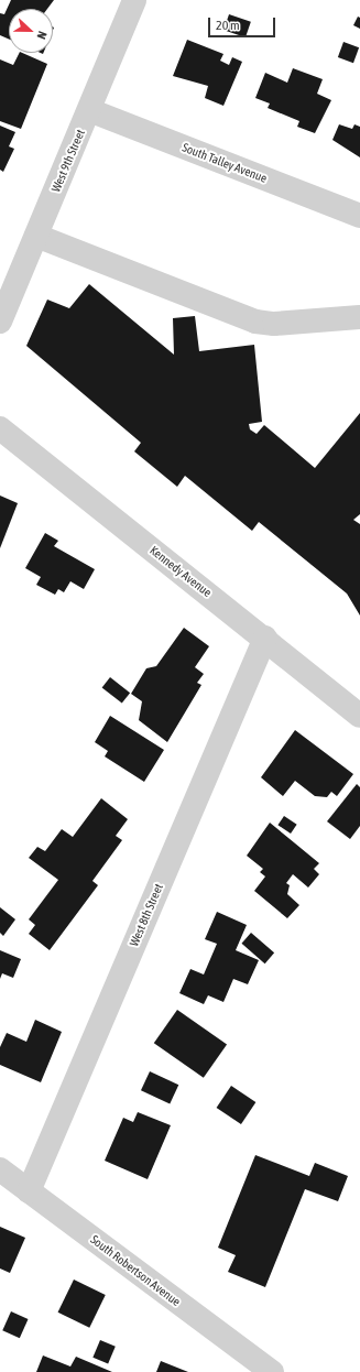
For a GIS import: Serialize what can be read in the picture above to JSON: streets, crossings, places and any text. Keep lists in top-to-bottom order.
{
  "streets": {
    "street": [
      "West 9th Street",
      "South Talley Avenue",
      "Kennedy Avenue",
      "West 8th Street",
      "South Robertson Avenue"
    ]
  },
  "crossings": [
    ["West 9th Street", "South Talley Avenue"],
    ["Kennedy Avenue", "West 8th Street"],
    ["West 8th Street", "South Robertson Avenue"]
  ],
  "scale_bar": "20 m",
  "north": "right"
}
